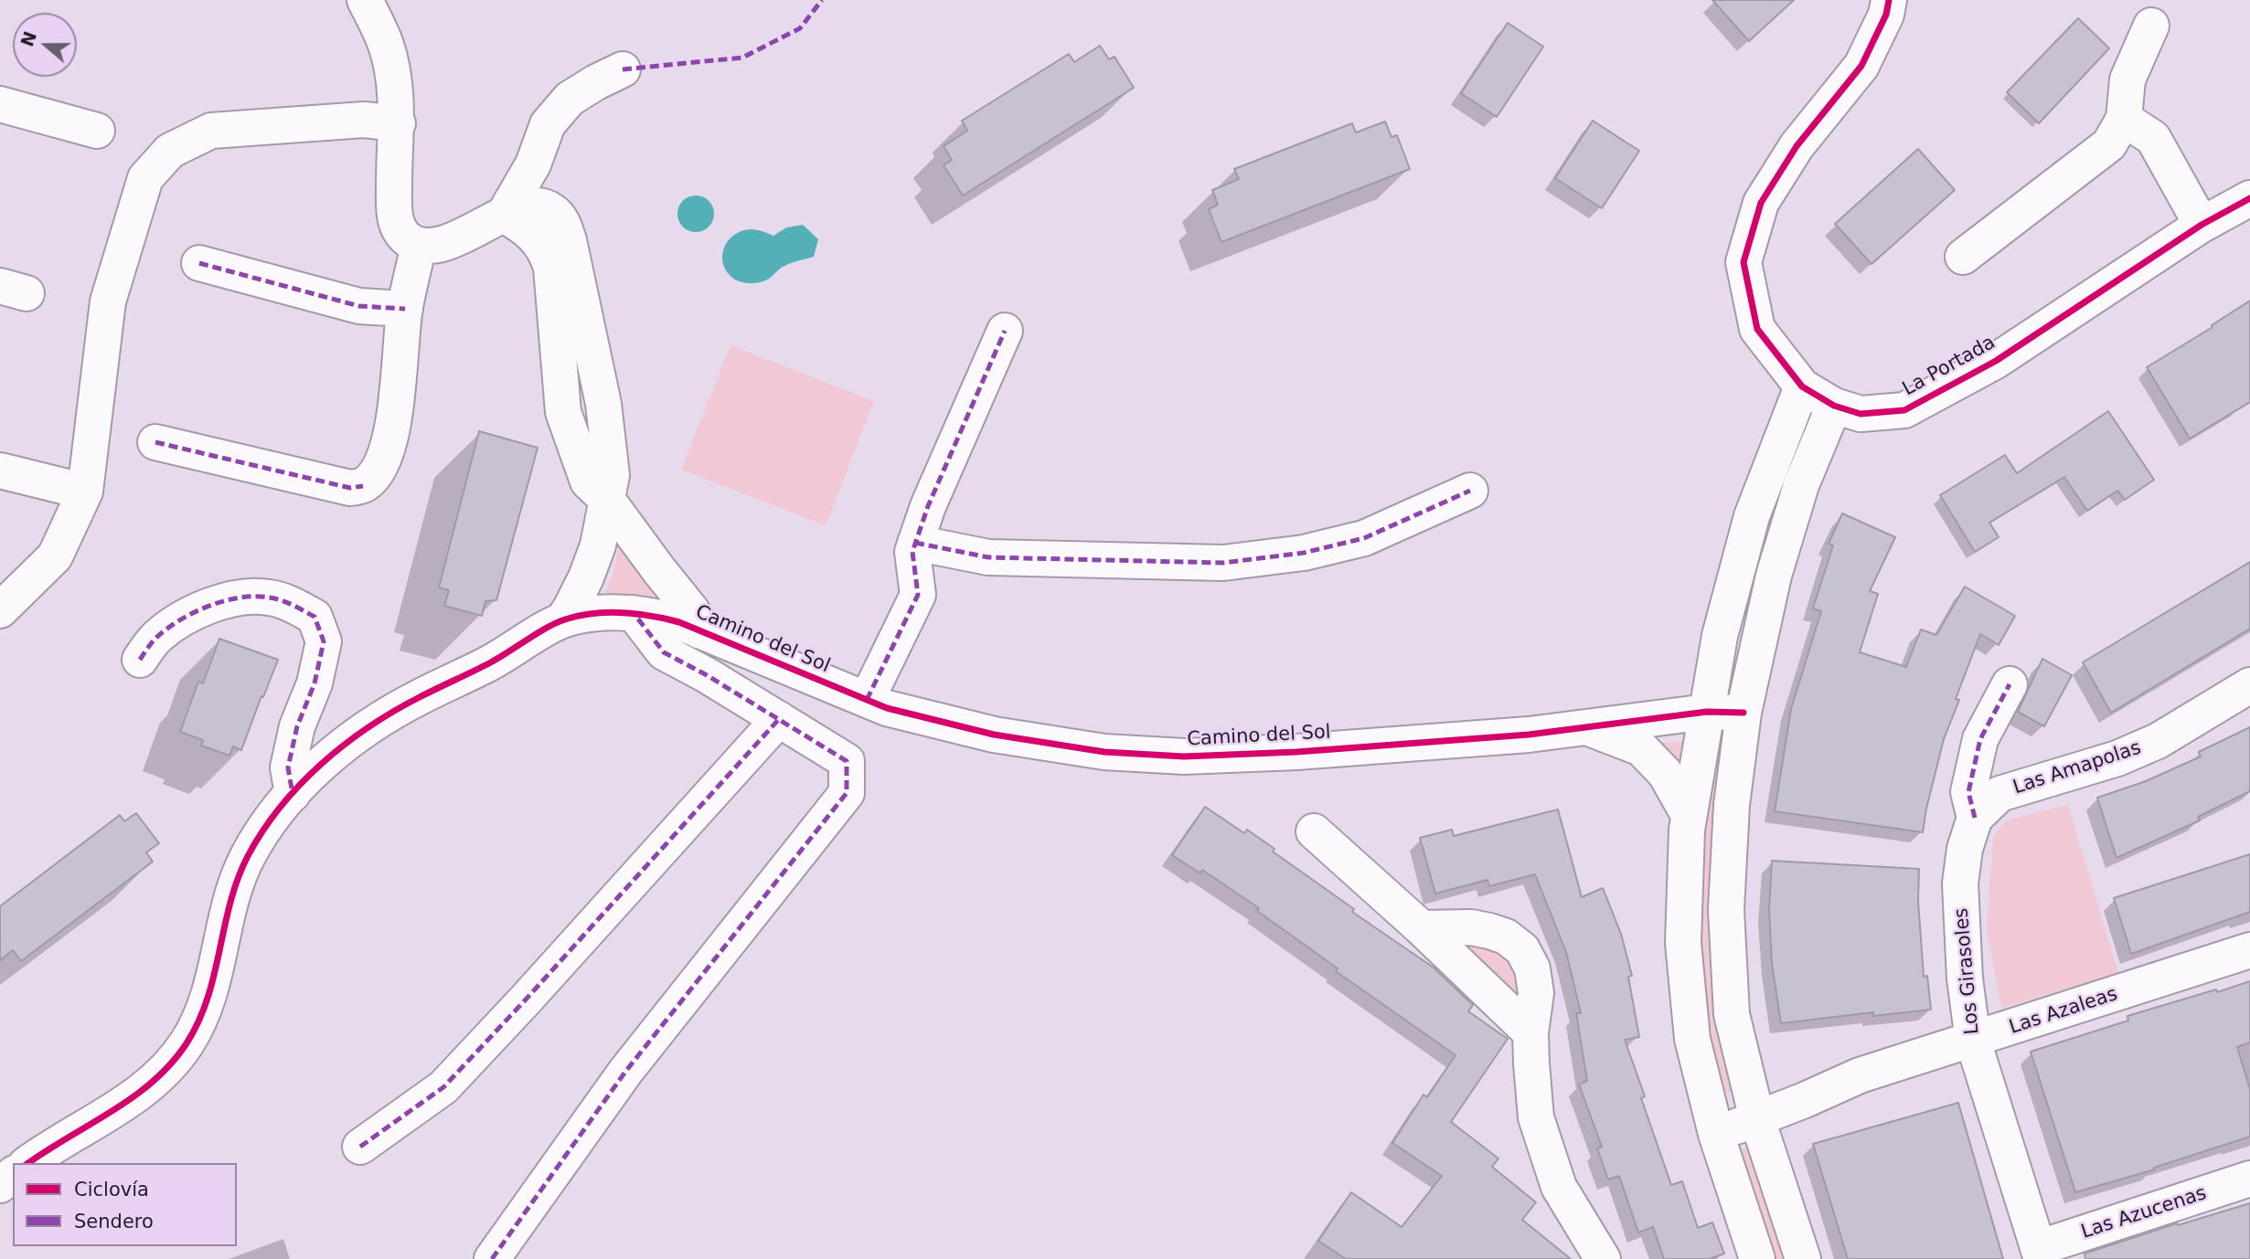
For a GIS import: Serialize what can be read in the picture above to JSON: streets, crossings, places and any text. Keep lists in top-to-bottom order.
{
  "streets": {
    "street": [
      "La Portada",
      "Camino del Sol",
      "Las Amapolas",
      "Los Girasoles",
      "Las Azaleas",
      "Las Azucenas"
    ]
  },
  "crossings": [
    ["Las Amapolas", "Los Girasoles"],
    ["Los Girasoles", "Las Azaleas"],
    ["Los Girasoles", "Las Azucenas"]
  ],
  "legend": ["Ciclovía", "Sendero"],
  "north": "left"
}
